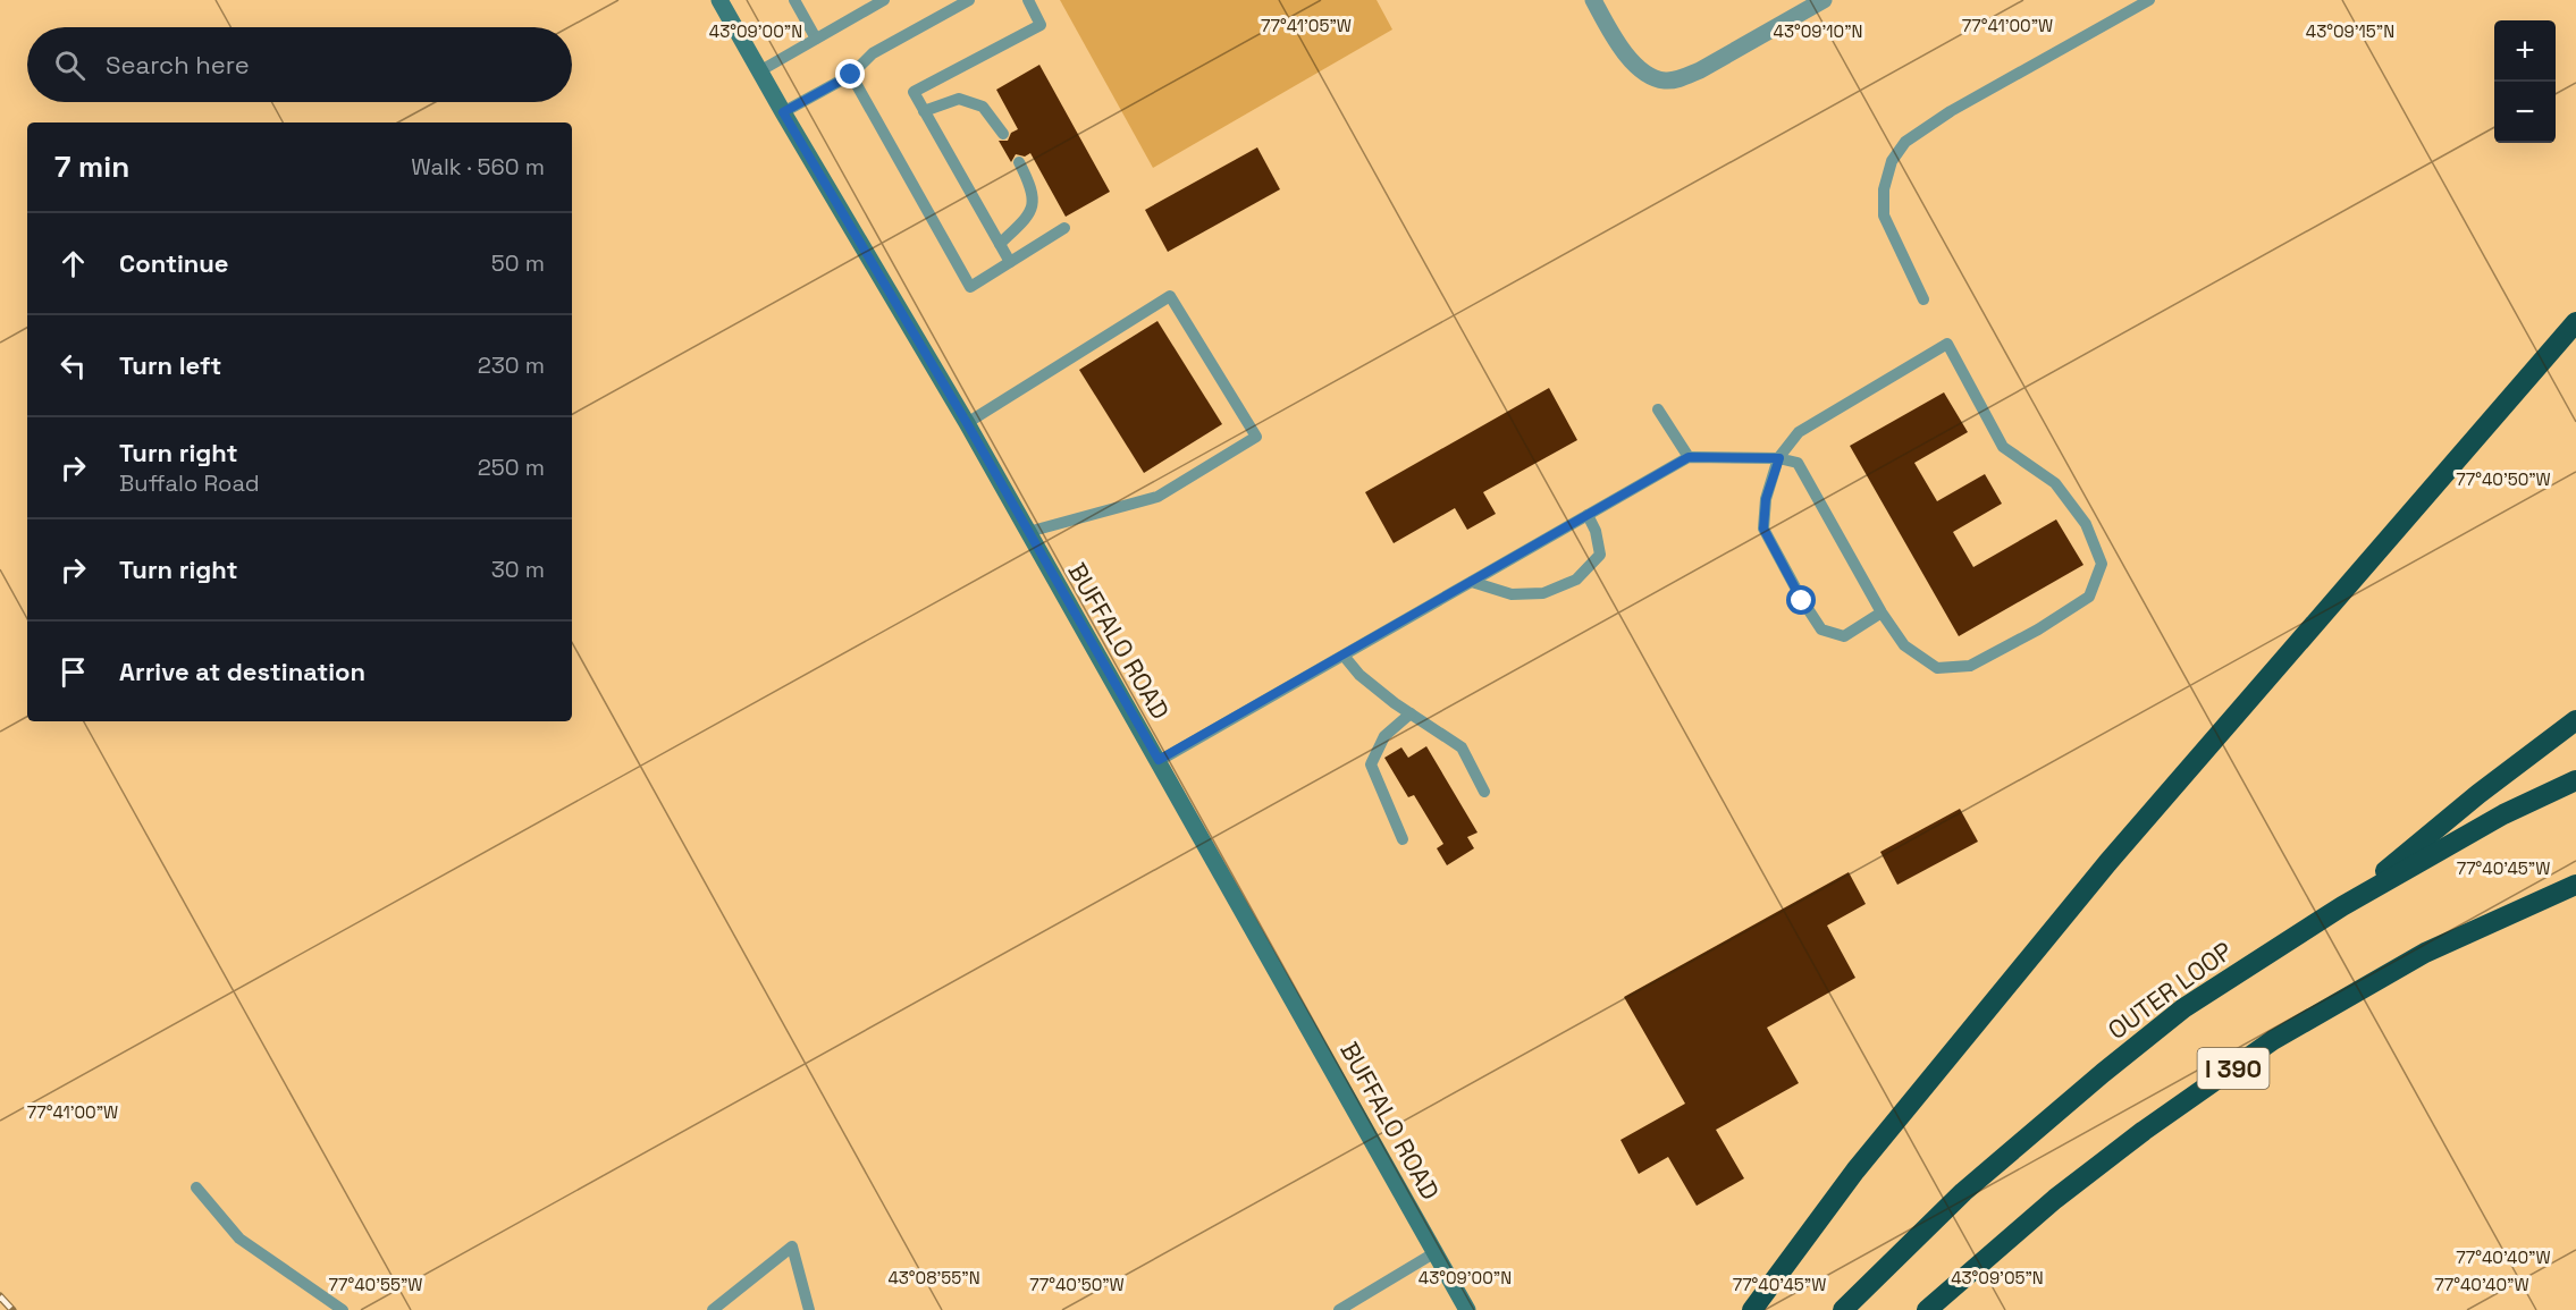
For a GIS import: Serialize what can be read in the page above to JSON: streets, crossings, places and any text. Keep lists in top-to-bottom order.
{
  "streets": {
    "highway": ["OUTER LOOP", "I 390"],
    "main road": ["BUFFALO ROAD"]
  },
  "page": {
    "map_buttons": ["+", "−"],
    "search": "Search here",
    "heading": ["7 min", "Walk · 560 m"],
    "list": [
      ["Continue", "50 m"],
      ["Turn left", "230 m"],
      ["Turn right", "Buffalo Road", "250 m"],
      ["Turn right", "30 m"],
      "Arrive at destination"
    ]
  },
  "coordinates": [
    "77°41'05\"W",
    "77°41'00\"W",
    "43°09'00\"N",
    "43°09'10\"N",
    "43°09'15\"N",
    "77°40'50\"W",
    "77°40'45\"W",
    "77°40'40\"W",
    "43°08'55\"N",
    "43°09'05\"N",
    "77°40'55\"W"
  ]
}
